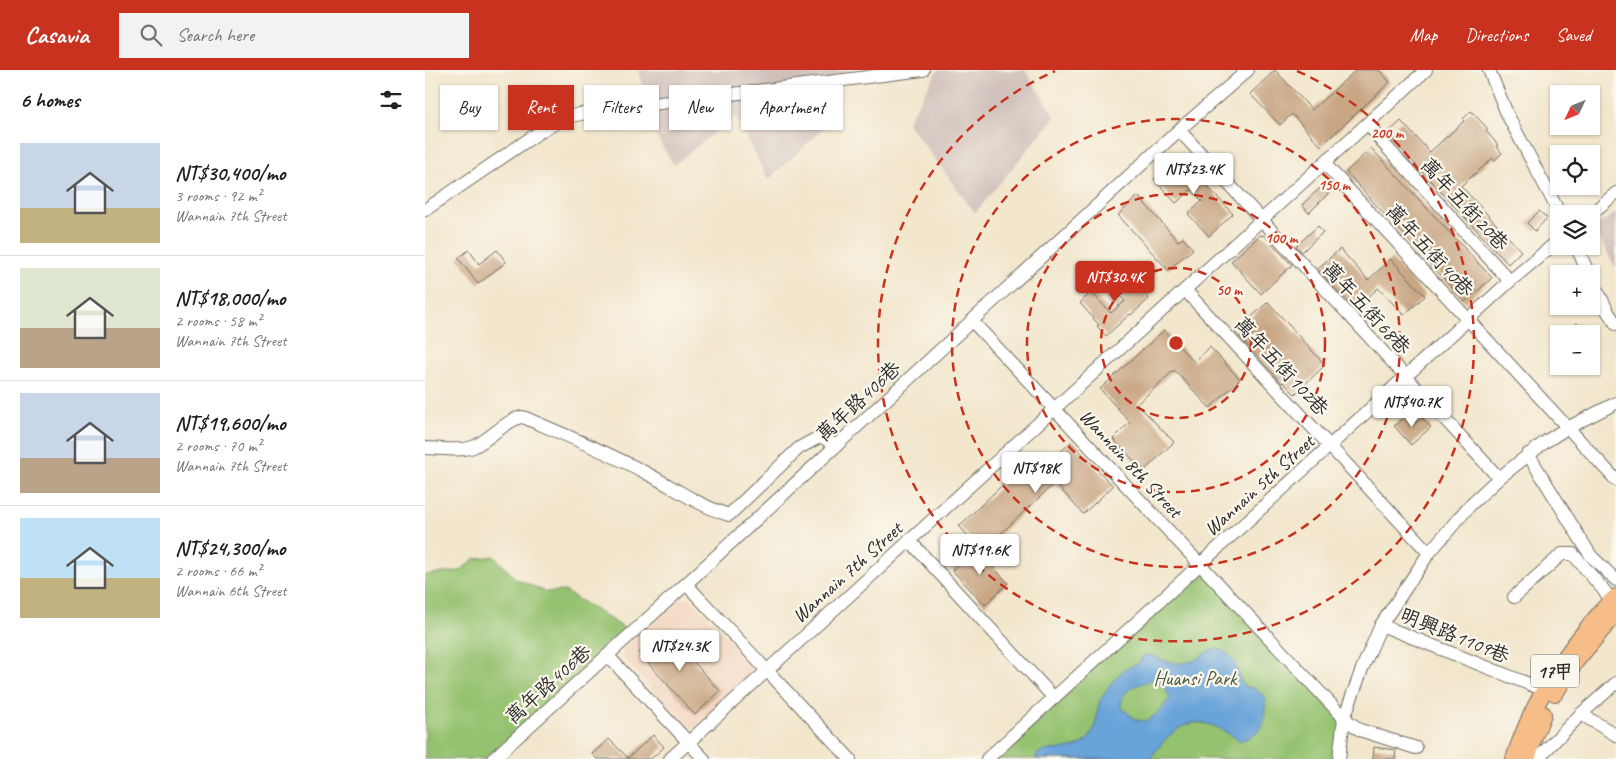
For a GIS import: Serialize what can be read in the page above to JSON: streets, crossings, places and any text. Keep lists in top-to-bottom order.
{
  "streets": {
    "main road": ["17甲"],
    "street": [
      "萬年五街20巷",
      "萬年五街40巷",
      "萬年五街68巷",
      "萬年五街102巷",
      "萬年路406巷",
      "Wannain 8th Street",
      "Wannain 5th Street",
      "Wannain 7th Street",
      "明興路1109巷"
    ]
  },
  "crossings": [
    ["萬年五街20巷", "Wannain 5th Street"],
    ["萬年五街20巷", "Wannain 7th Street"],
    ["萬年五街40巷", "Wannain 5th Street"],
    ["萬年五街40巷", "Wannain 7th Street"],
    ["萬年五街68巷", "萬年路406巷"],
    ["萬年五街68巷", "Wannain 5th Street"],
    ["萬年五街68巷", "Wannain 7th Street"],
    ["萬年五街102巷", "Wannain 5th Street"],
    ["萬年五街102巷", "Wannain 7th Street"],
    ["萬年路406巷", "Wannain 8th Street"],
    ["Wannain 8th Street", "Wannain 5th Street"],
    ["Wannain 8th Street", "Wannain 7th Street"],
    ["明興路1109巷", "17甲"]
  ],
  "parks": ["Huansi Park"],
  "north": "bottom left",
  "page": {
    "header": "Casavia",
    "search": "Search here",
    "nav": ["Map", "Directions", "Saved"],
    "heading": "6 homes",
    "map_buttons": ["+", "−"],
    "chip": [
      "Buy",
      "Rent",
      "Filters",
      "New",
      "Apartment"
    ],
    "list": [
      {
        "name": "NT$30,400/mo",
        "note": "3 rooms · 92 m² · Wannain 7th Street"
      },
      {
        "name": "NT$18,000/mo",
        "note": "2 rooms · 58 m² · Wannain 7th Street"
      },
      {
        "name": "NT$19,600/mo",
        "note": "2 rooms · 70 m² · Wannain 7th Street"
      },
      {
        "name": "NT$24,300/mo",
        "note": "2 rooms · 66 m² · Wannain 6th Street"
      }
    ],
    "price": [
      "NT$23.4K",
      "NT$30.4K",
      "NT$40.7K",
      "NT$18K",
      "NT$19.6K",
      "NT$24.3K"
    ]
  },
  "rings": [
    "200 m",
    "150 m",
    "100 m",
    "50 m"
  ]
}
